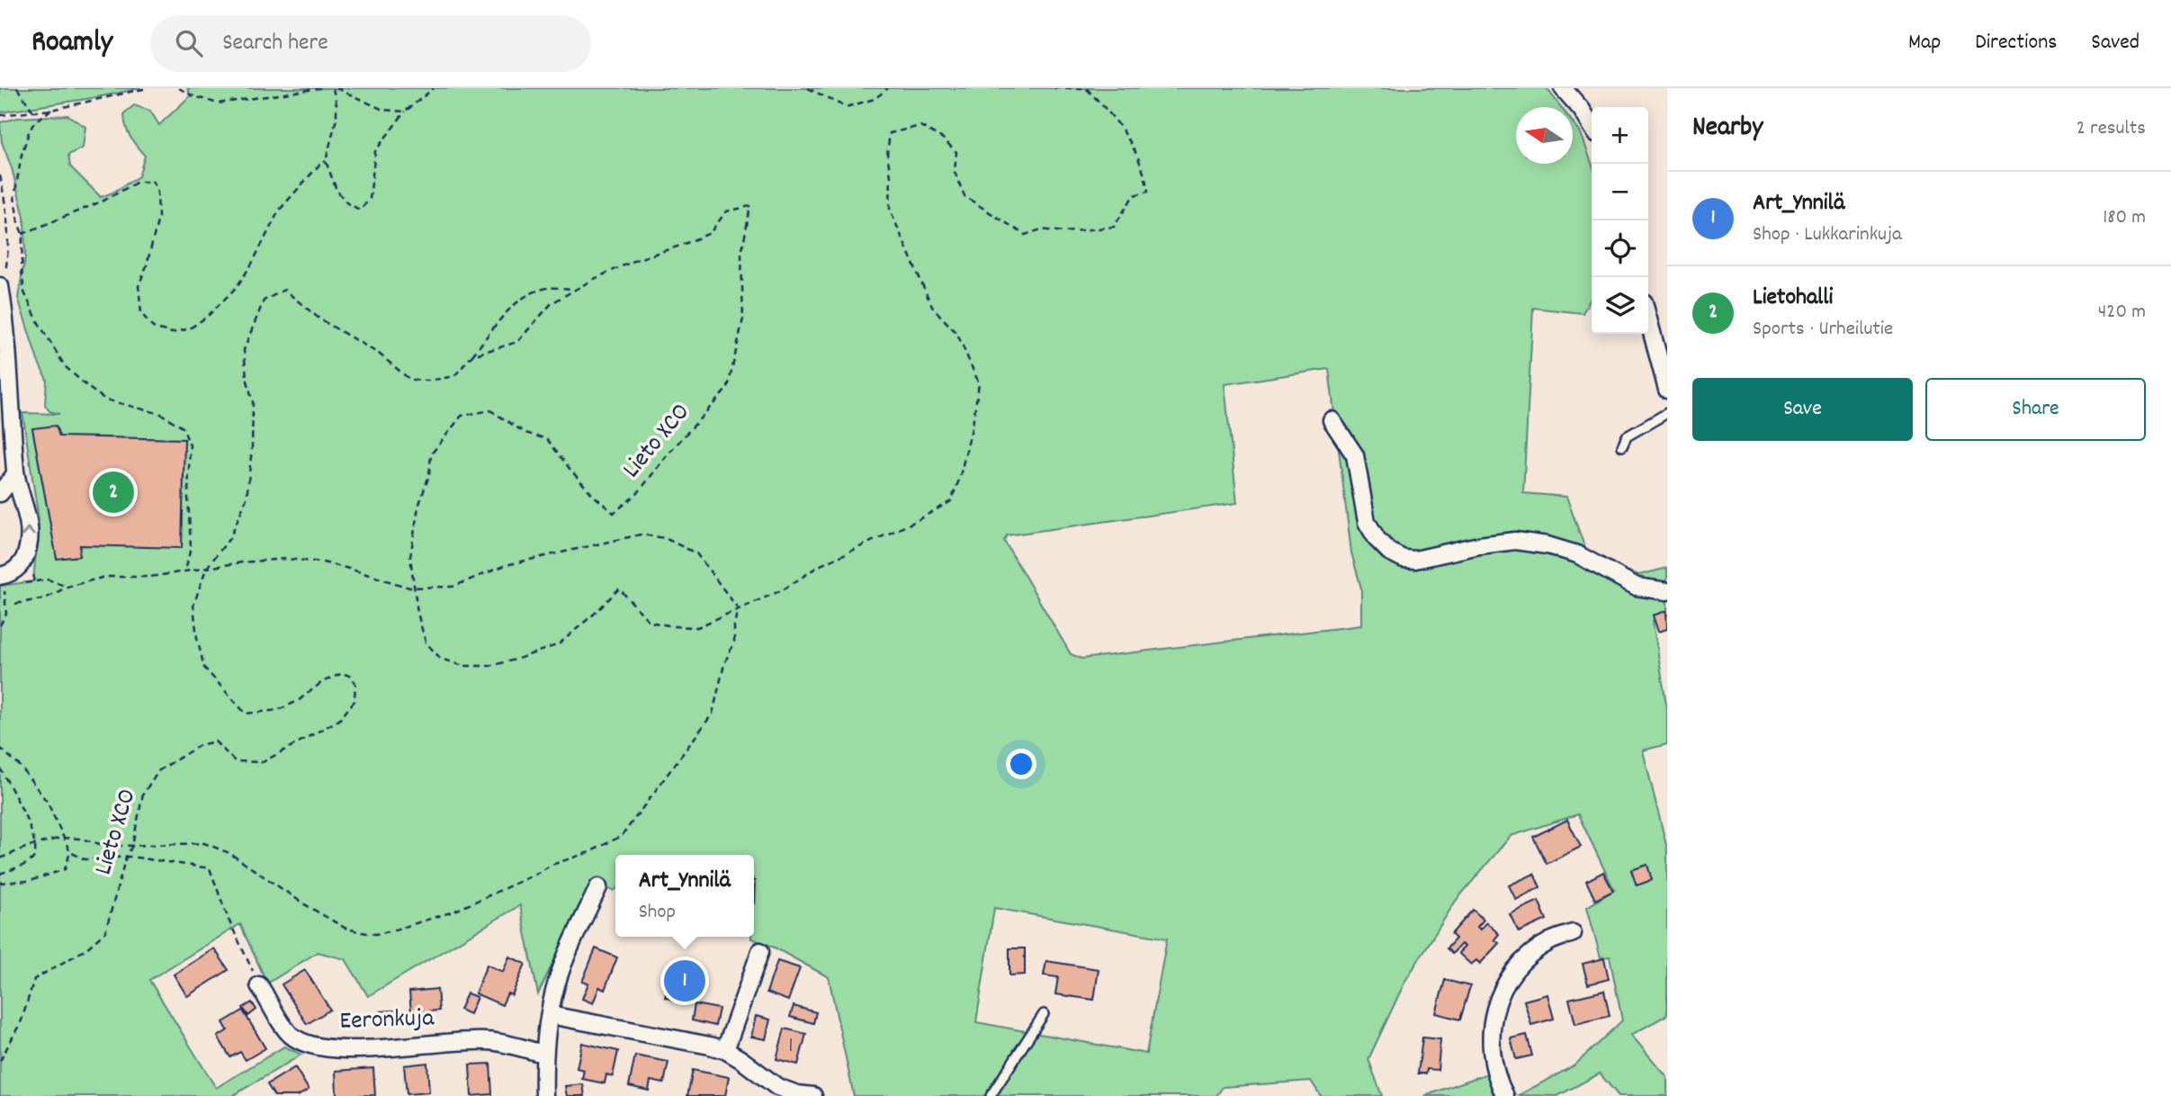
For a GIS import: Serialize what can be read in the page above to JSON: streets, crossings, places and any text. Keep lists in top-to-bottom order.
{
  "streets": {
    "street": ["Eeronkuja"],
    "path": ["Lieto XCO"]
  },
  "house_numbers": ["1"],
  "north": "left",
  "page": {
    "header": "Roamly",
    "search": "Search here",
    "nav": ["Map", "Directions", "Saved"],
    "heading": ["Nearby", "2 results"],
    "map_buttons": ["+", "−"],
    "list": [
      {
        "mark": "1",
        "name": "Art_Ynnilä",
        "note": "Shop · Lukkarinkuja",
        "value": "180 m"
      },
      {
        "mark": "2",
        "name": "Lietohalli",
        "note": "Sports · Urheilutie",
        "value": "420 m"
      }
    ],
    "buttons": ["Save", "Share"],
    "pins": ["2", "1"],
    "popup": ["Art_Ynnilä", "Shop"]
  }
}
